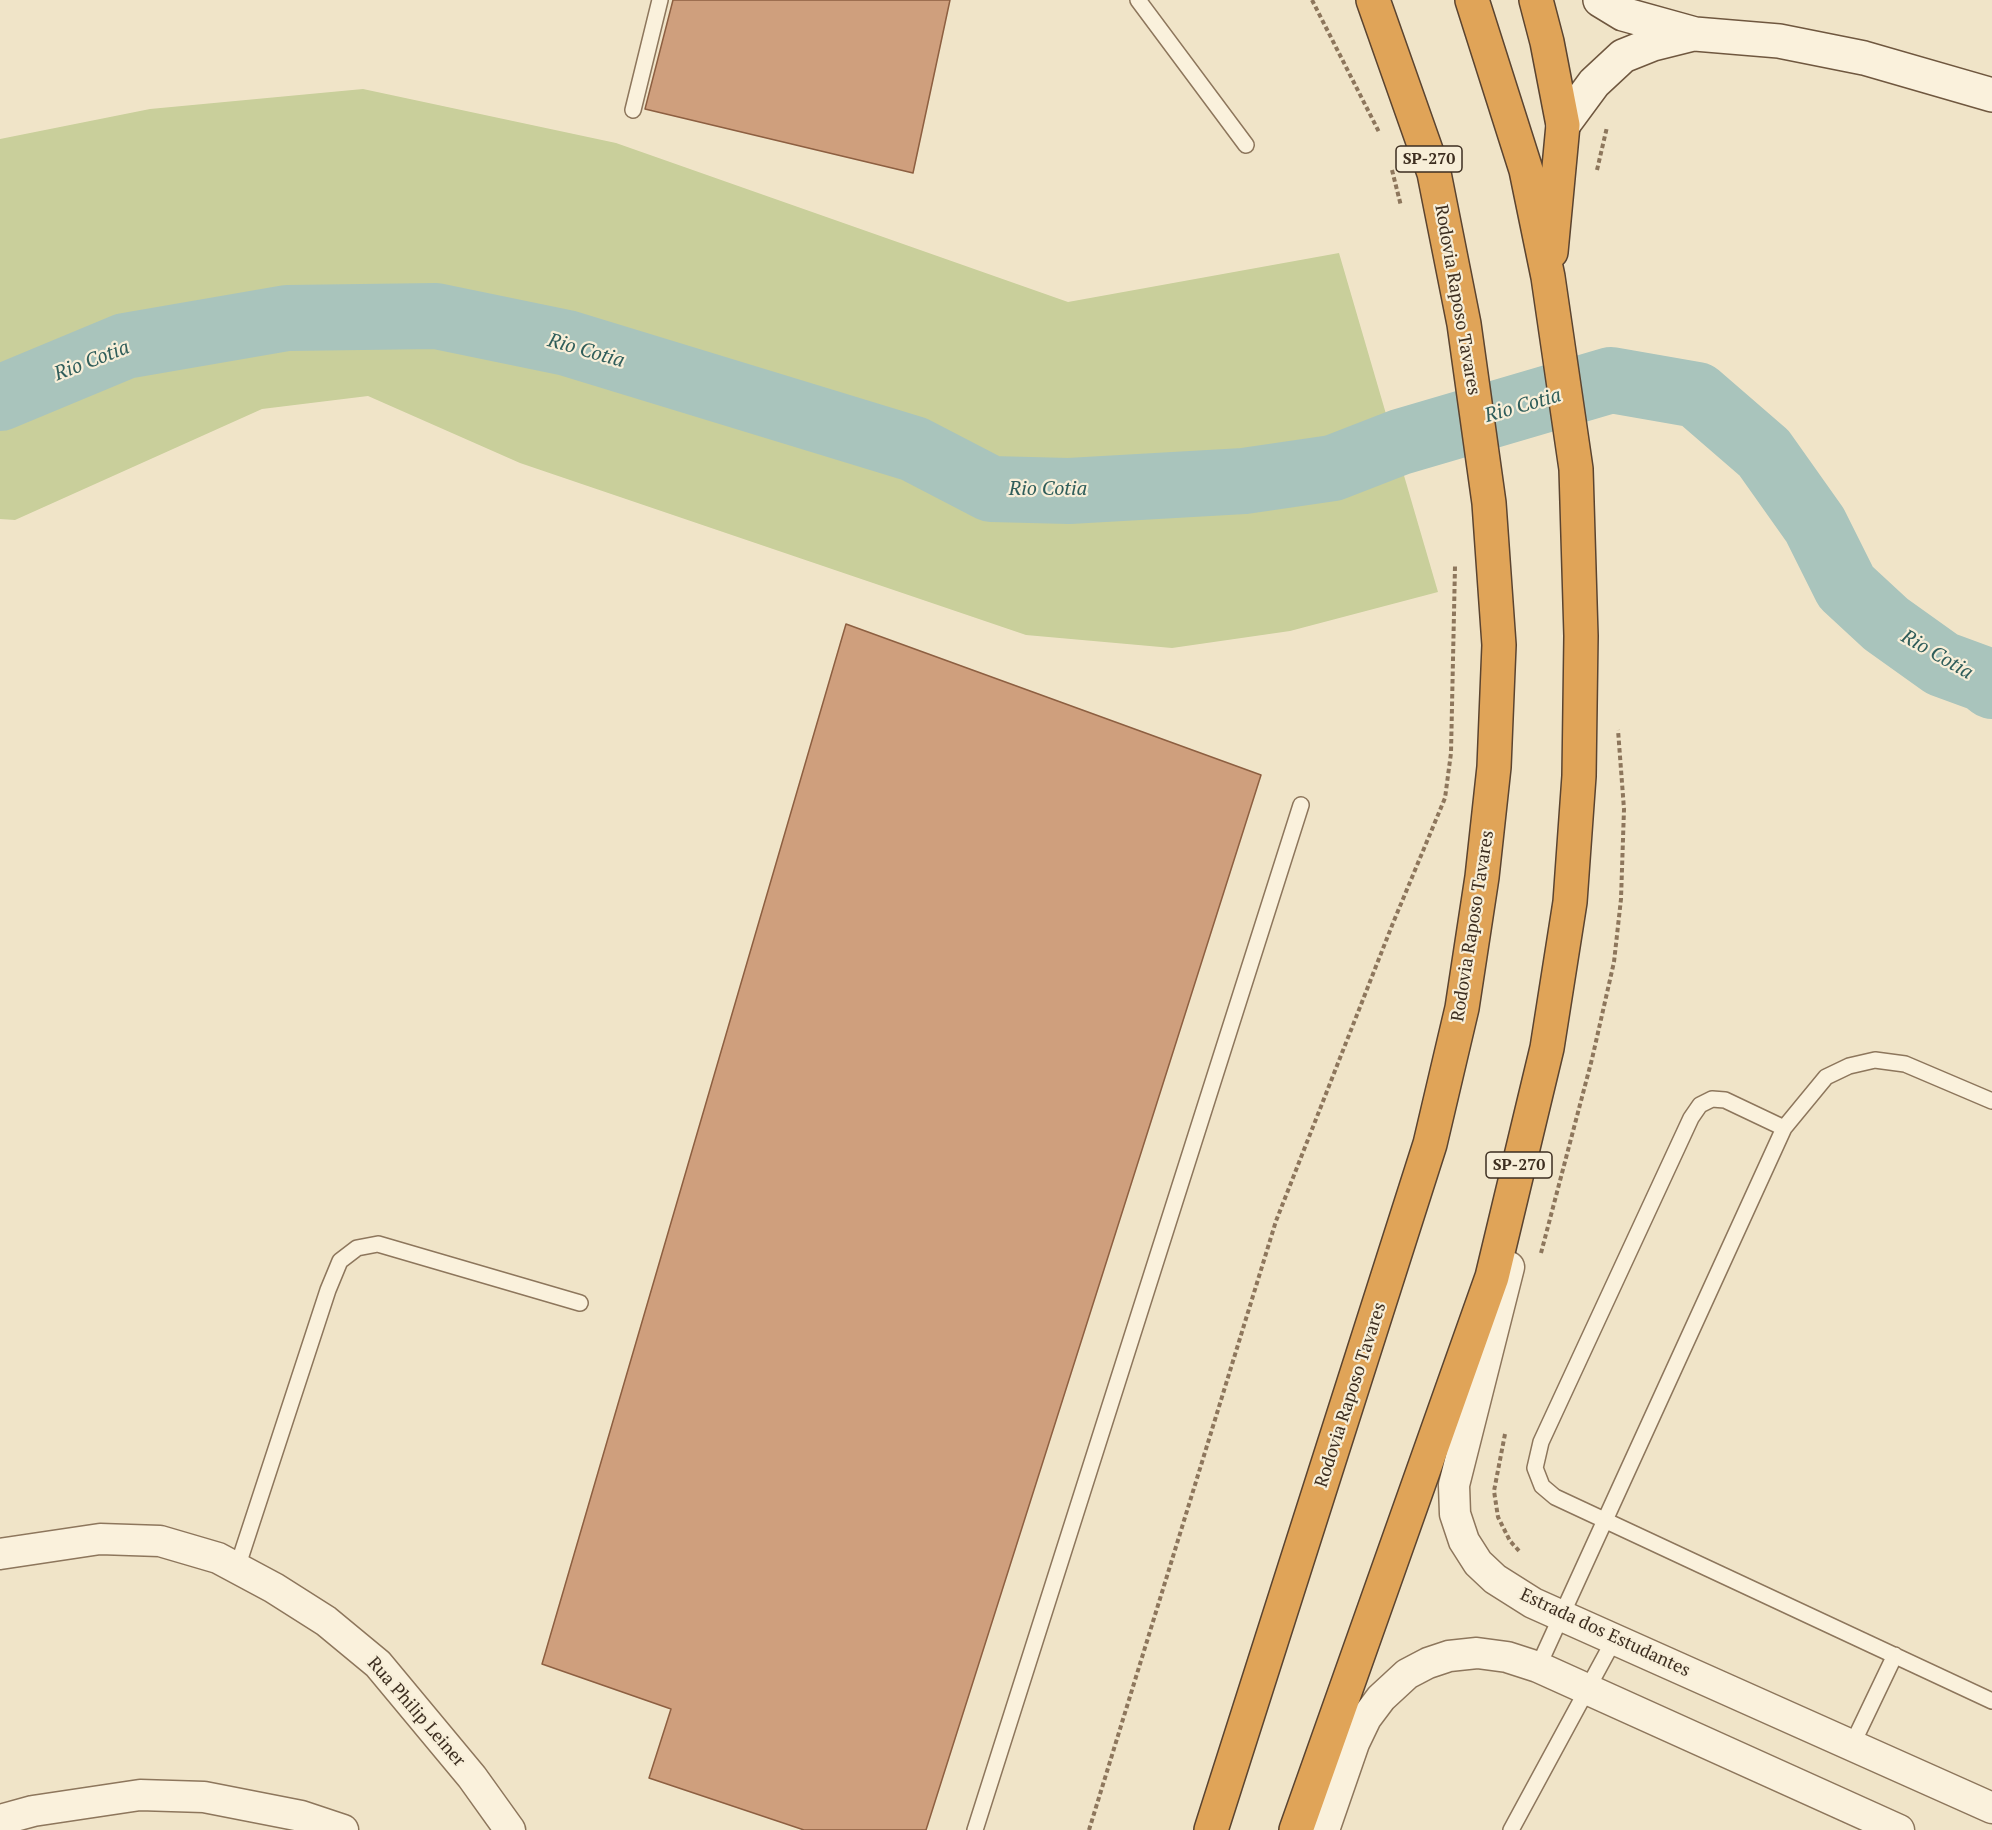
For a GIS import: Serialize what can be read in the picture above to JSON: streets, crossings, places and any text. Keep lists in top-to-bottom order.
{
  "streets": {
    "highway": ["SP-270", "Rodovia Raposo Tavares"],
    "street": ["Estrada dos Estudantes", "Rua Philip Leiner"]
  },
  "crossings": [
    ["SP-270", "Estrada dos Estudantes"]
  ],
  "water": ["Rio Cotia"]
}
